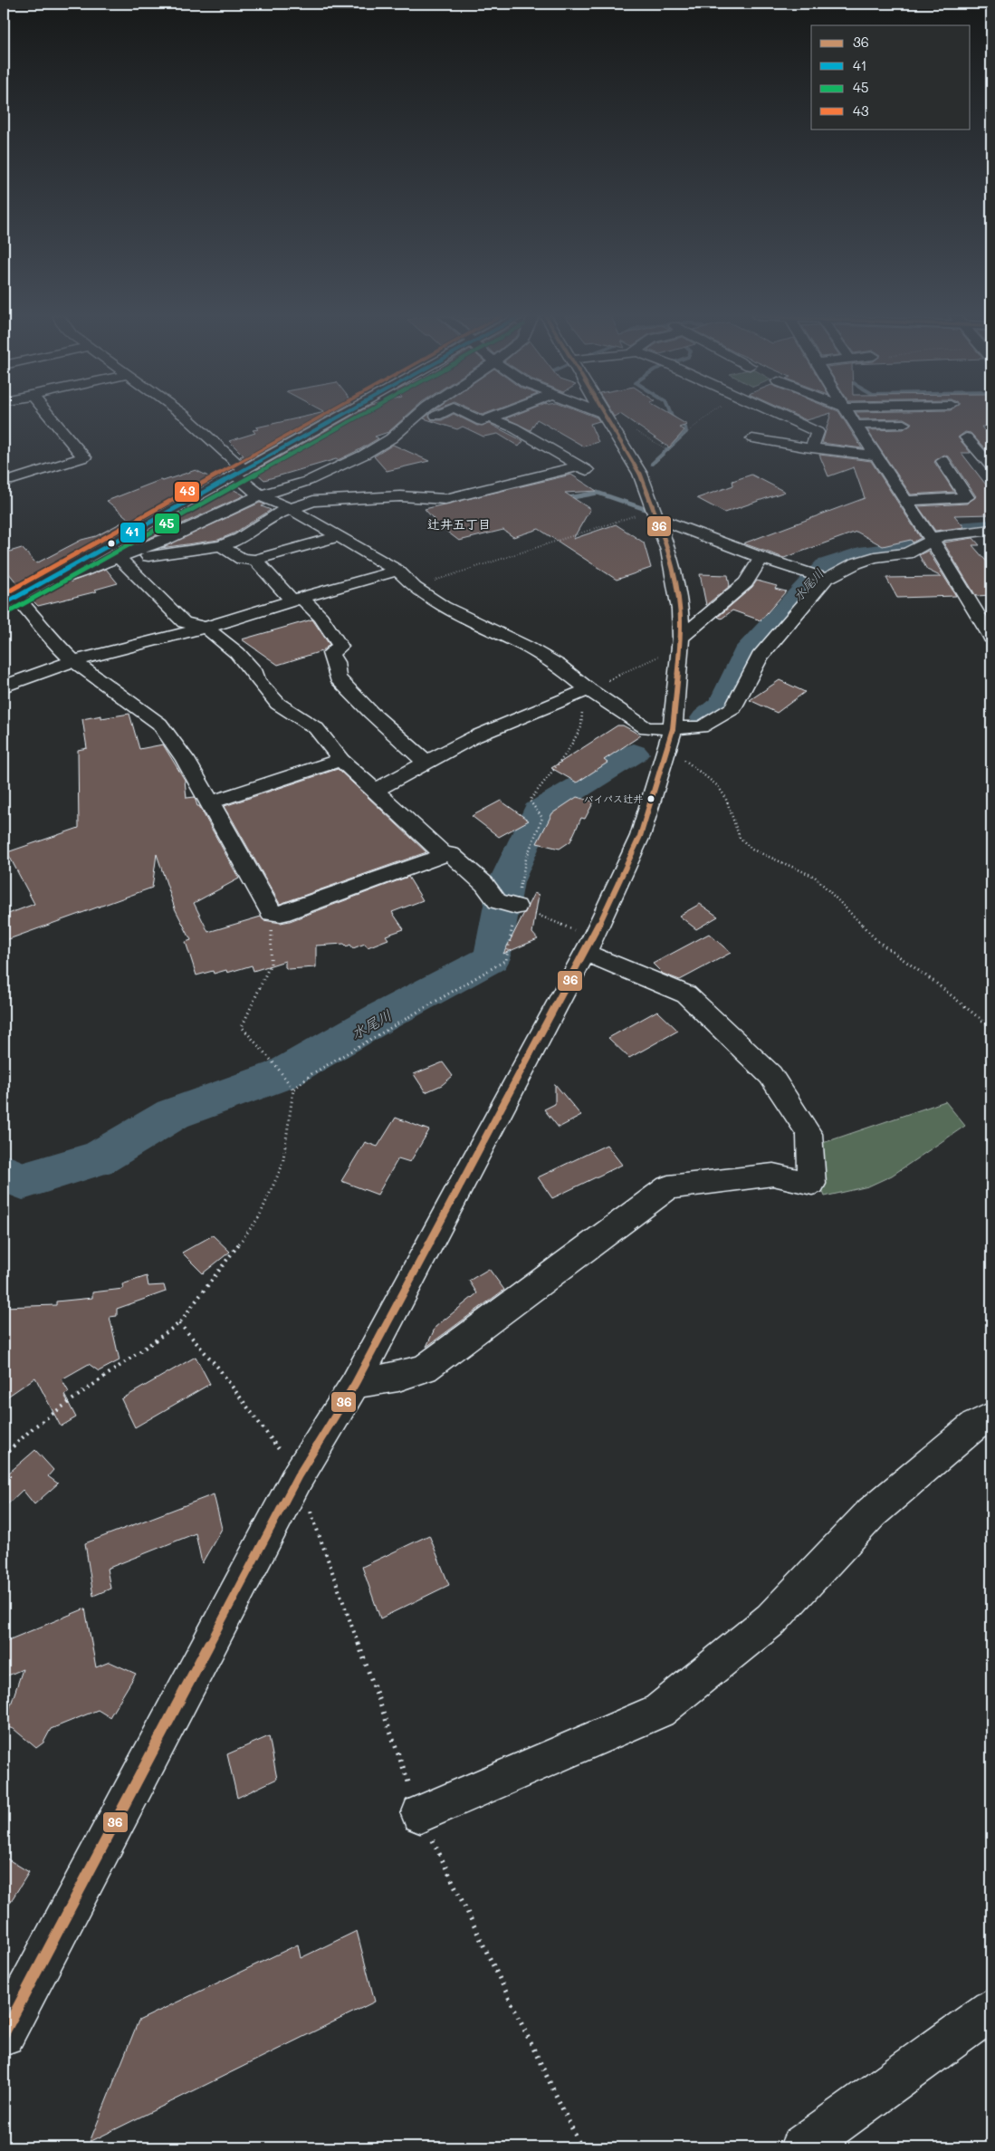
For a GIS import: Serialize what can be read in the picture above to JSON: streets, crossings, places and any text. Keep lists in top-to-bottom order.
{
  "districts": ["辻井五丁目"],
  "water": ["水尾川"],
  "places": ["バイパス辻井"],
  "lines": [
    "transit line 36",
    "transit line 41",
    "transit line 45",
    "transit line 43"
  ],
  "legend": [
    "36",
    "41",
    "45",
    "43"
  ]
}
